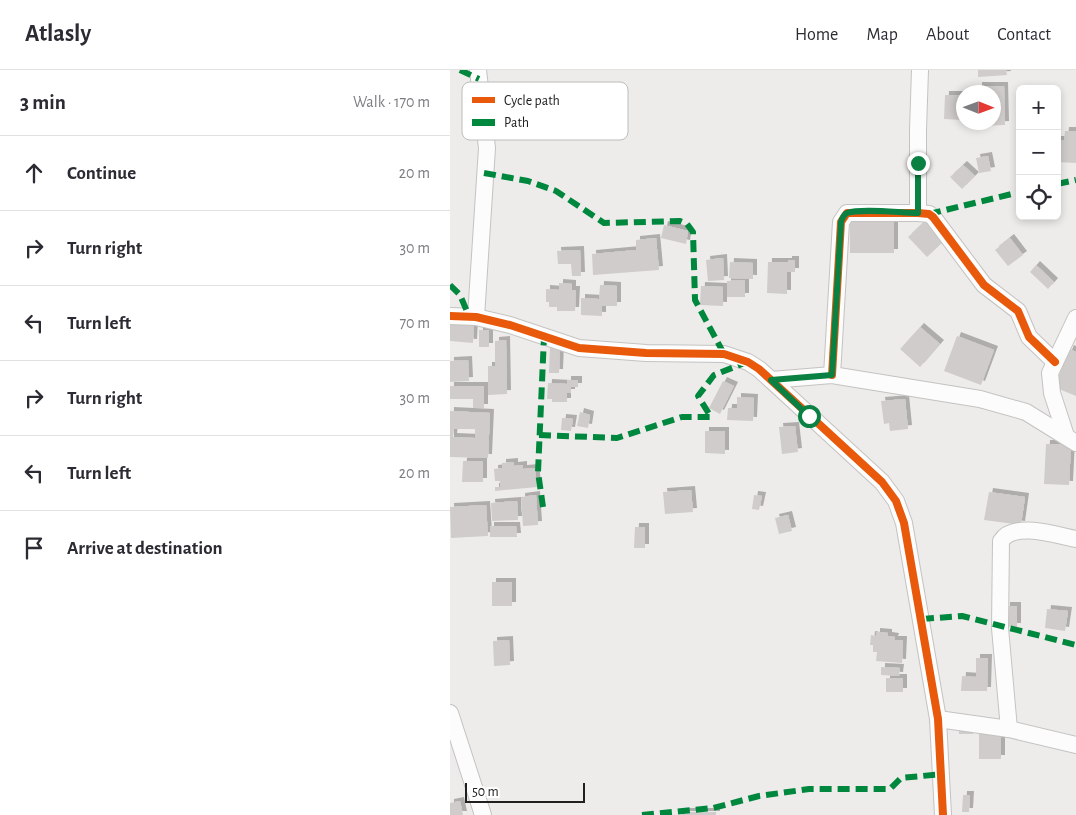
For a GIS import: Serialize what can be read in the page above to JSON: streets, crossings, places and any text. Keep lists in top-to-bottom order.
{
  "legend": ["Cycle path", "Path"],
  "scale_bar": "50 m",
  "north": "right",
  "page": {
    "header": "Atlasly",
    "nav": [
      "Home",
      "Map",
      "About",
      "Contact"
    ],
    "heading": ["3 min", "Walk · 170 m"],
    "map_buttons": ["+", "−"],
    "list": [
      ["Continue", "20 m"],
      ["Turn right", "30 m"],
      ["Turn left", "70 m"],
      ["Turn right", "30 m"],
      ["Turn left", "20 m"],
      "Arrive at destination"
    ],
    "scale": "50 m"
  }
}
